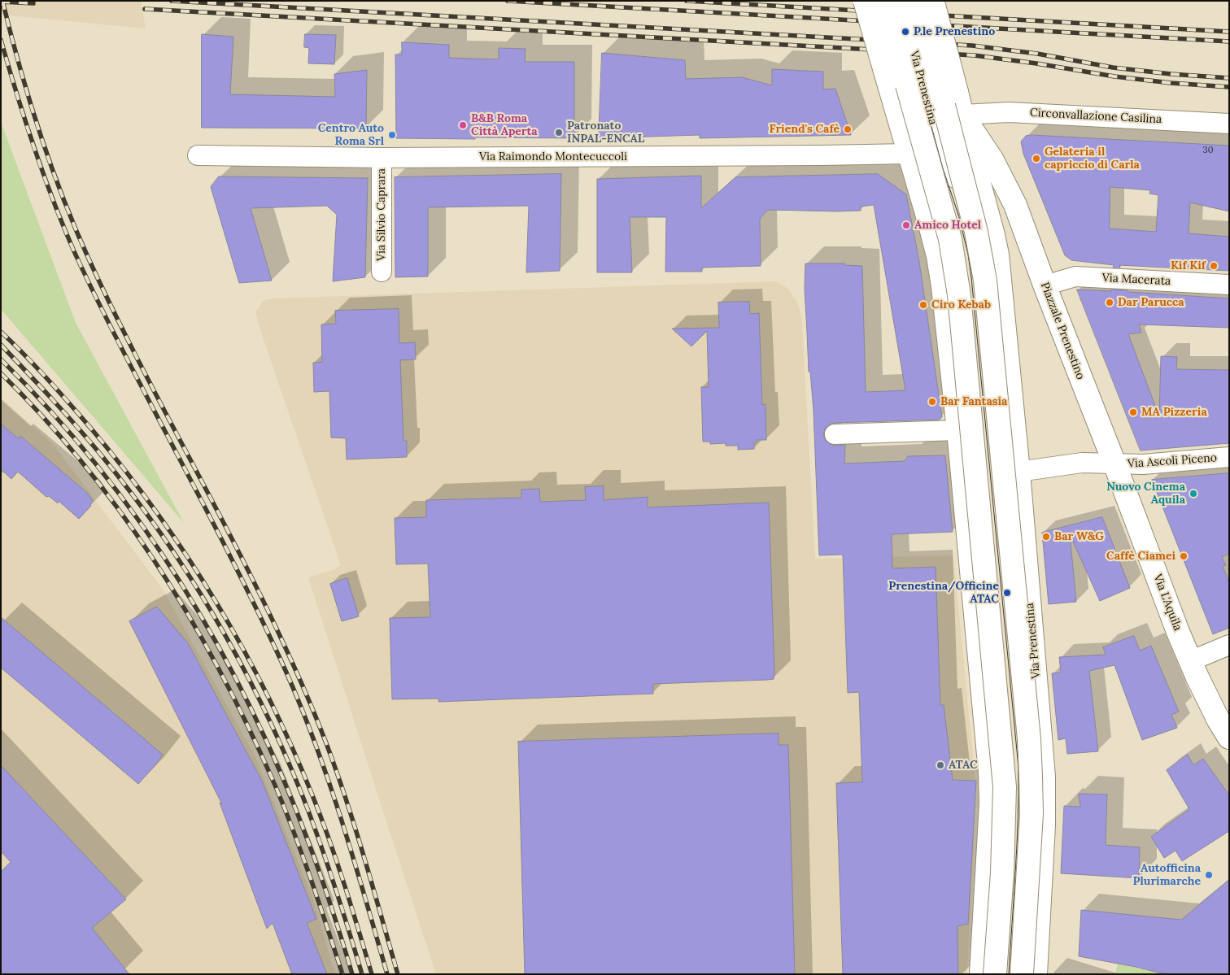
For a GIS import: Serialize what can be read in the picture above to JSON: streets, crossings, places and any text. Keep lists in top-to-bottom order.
{
  "streets": {
    "main road": ["Via Prenestina", "Piazzale Prenestino", "Via L'Aquila"],
    "street": [
      "Circonvallazione Casilina",
      "Via Raimondo Montecuccoli",
      "Via Silvio Caprara",
      "Via Macerata",
      "Via Ascoli Piceno"
    ]
  },
  "crossings": [
    ["Via Prenestina", "Via Raimondo Montecuccoli"],
    ["Via Prenestina", "Piazzale Prenestino"],
    ["Circonvallazione Casilina", "Piazzale Prenestino"],
    ["Via Raimondo Montecuccoli", "Via Silvio Caprara"],
    ["Via Macerata", "Piazzale Prenestino"],
    ["Piazzale Prenestino", "Via Ascoli Piceno"],
    ["Piazzale Prenestino", "Via L'Aquila"],
    ["Via Ascoli Piceno", "Via L'Aquila"]
  ],
  "places": [
    "P.le Prenestino",
    "B&B Roma Città Aperta",
    "Friend's Cafè",
    "Patronato INPAL-ENCAL",
    "Centro Auto Roma Srl",
    "Gelateria il capriccio di Carla",
    "Amico Hotel",
    "Kif Kif",
    "Dar Parucca",
    "Ciro Kebab",
    "Bar Fantasia",
    "MA Pizzeria",
    "Nuovo Cinema Aquila",
    "Bar W&G",
    "Caffè Ciamei",
    "Prenestina/Officine ATAC",
    "ATAC",
    "Autofficina Plurimarche"
  ],
  "house_numbers": ["30"]
}
